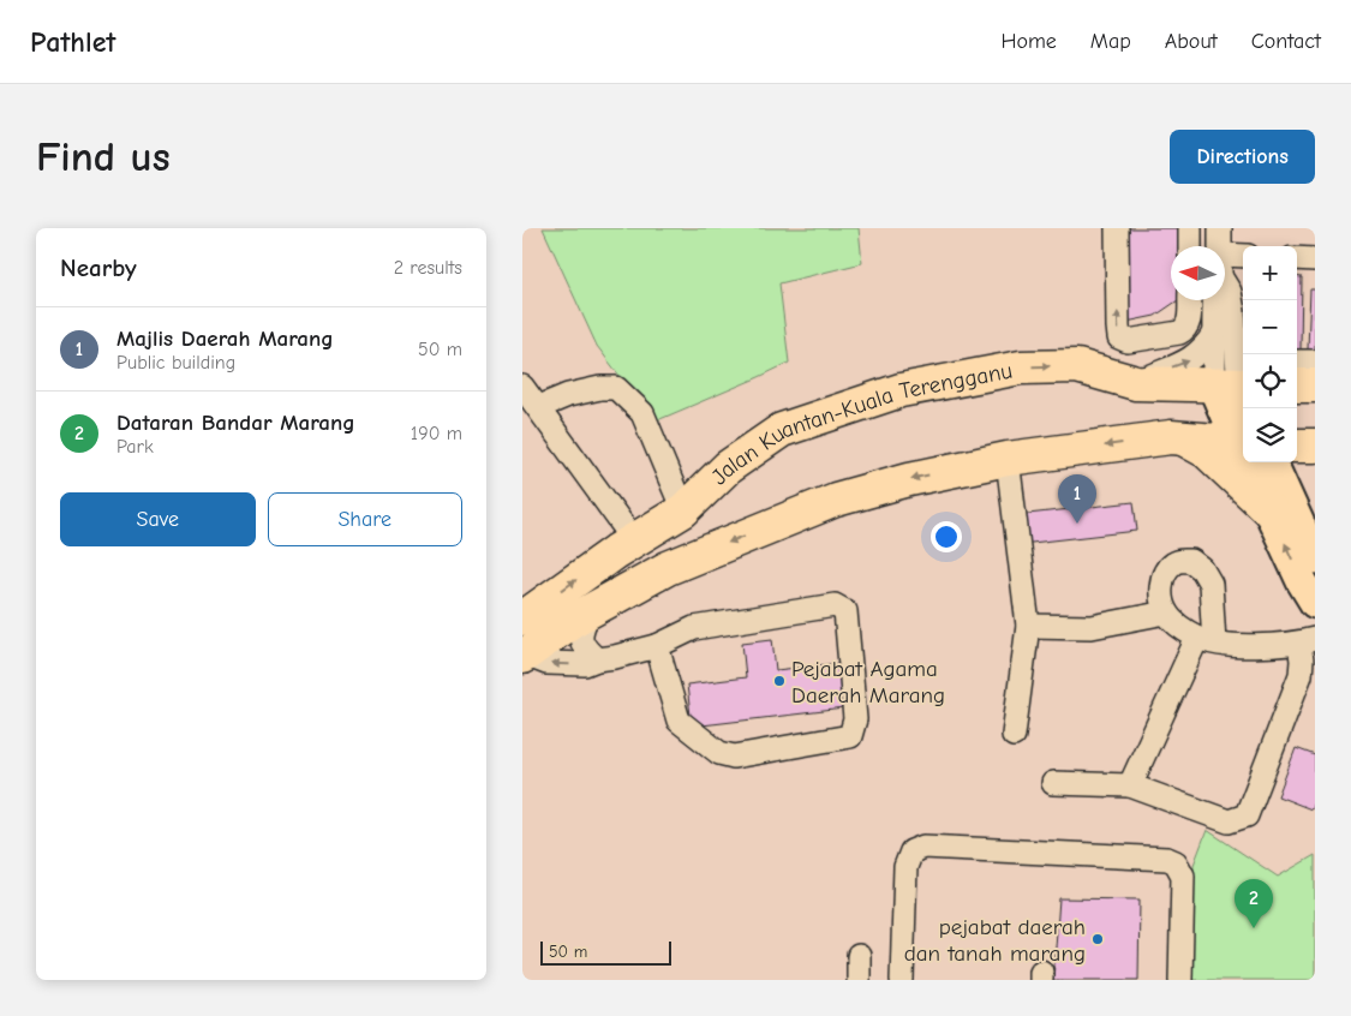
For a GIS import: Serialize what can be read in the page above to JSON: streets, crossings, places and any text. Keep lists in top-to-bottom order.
{
  "streets": {
    "highway": ["Jalan Kuantan-Kuala Terengganu"]
  },
  "places": ["Pejabat Agama Daerah Marang", "pejabat daerah dan tanah marang"],
  "scale_bar": "50 m",
  "north": "left",
  "page": {
    "header": "Pathlet",
    "nav": [
      "Home",
      "Map",
      "About",
      "Contact"
    ],
    "buttons": [
      "Directions",
      ["Save", "Share"]
    ],
    "title": "Find us",
    "heading": ["Nearby", "2 results"],
    "map_buttons": ["+", "−"],
    "list": [
      {
        "mark": "1",
        "name": "Majlis Daerah Marang",
        "note": "Public building",
        "value": "50 m"
      },
      {
        "mark": "2",
        "name": "Dataran Bandar Marang",
        "note": "Park",
        "value": "190 m"
      }
    ],
    "pins": ["1", "2"],
    "scale": "50 m"
  }
}
